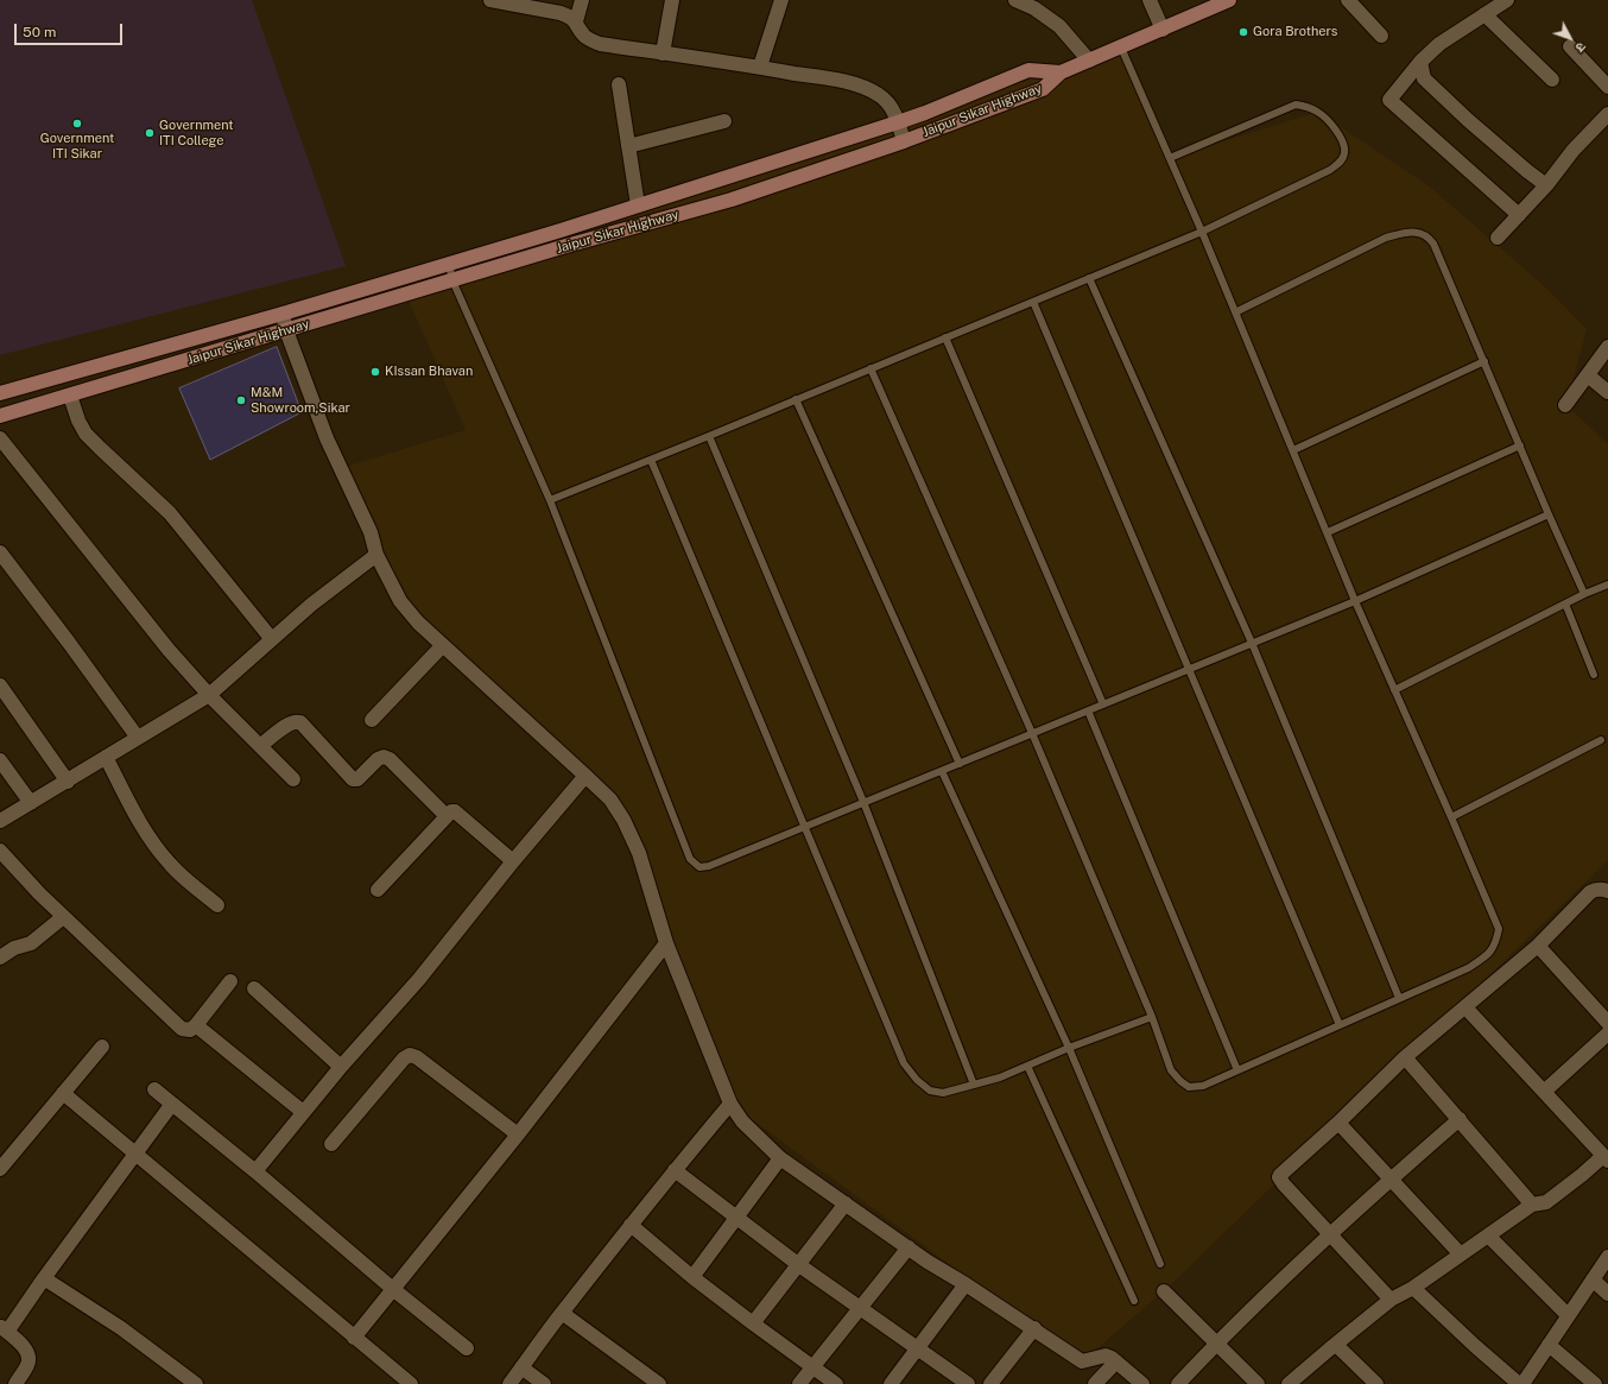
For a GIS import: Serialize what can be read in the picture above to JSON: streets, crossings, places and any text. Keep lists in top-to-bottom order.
{
  "streets": {
    "main road": ["Jaipur Sikar Highway"]
  },
  "places": [
    "Gora Brothers",
    "Government ITI Sikar",
    "Government ITI College",
    "KIssan Bhavan",
    "M&M Showroom,Sikar"
  ],
  "scale_bar": "50 m",
  "north": "bottom right"
}
